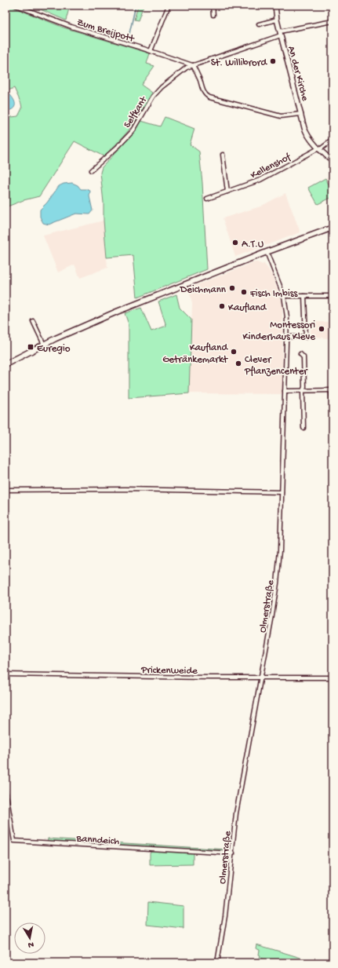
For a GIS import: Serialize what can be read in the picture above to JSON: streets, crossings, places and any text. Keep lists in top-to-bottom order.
{
  "streets": {
    "street": [
      "Zum Breijpott",
      "An der Kirche",
      "Selfkant",
      "Kellenshof",
      "Olmerstraße",
      "Prickenweide",
      "Banndeich"
    ]
  },
  "crossings": [
    ["Zum Breijpott", "An der Kirche"],
    ["Zum Breijpott", "Selfkant"],
    ["An der Kirche", "Selfkant"],
    ["Olmerstraße", "Prickenweide"],
    ["Olmerstraße", "Banndeich"]
  ],
  "places": {
    "other": [
      "St. Willibrord",
      "A.T.U",
      "Deichmann",
      "Fisch Imbiss",
      "Kaufland",
      "Montessori Kinderhaus Kleve",
      "Kaufland Getränkemarkt",
      "Clever Pflanzencenter"
    ],
    "transit": ["Euregio"]
  },
  "north": "bottom"
}
